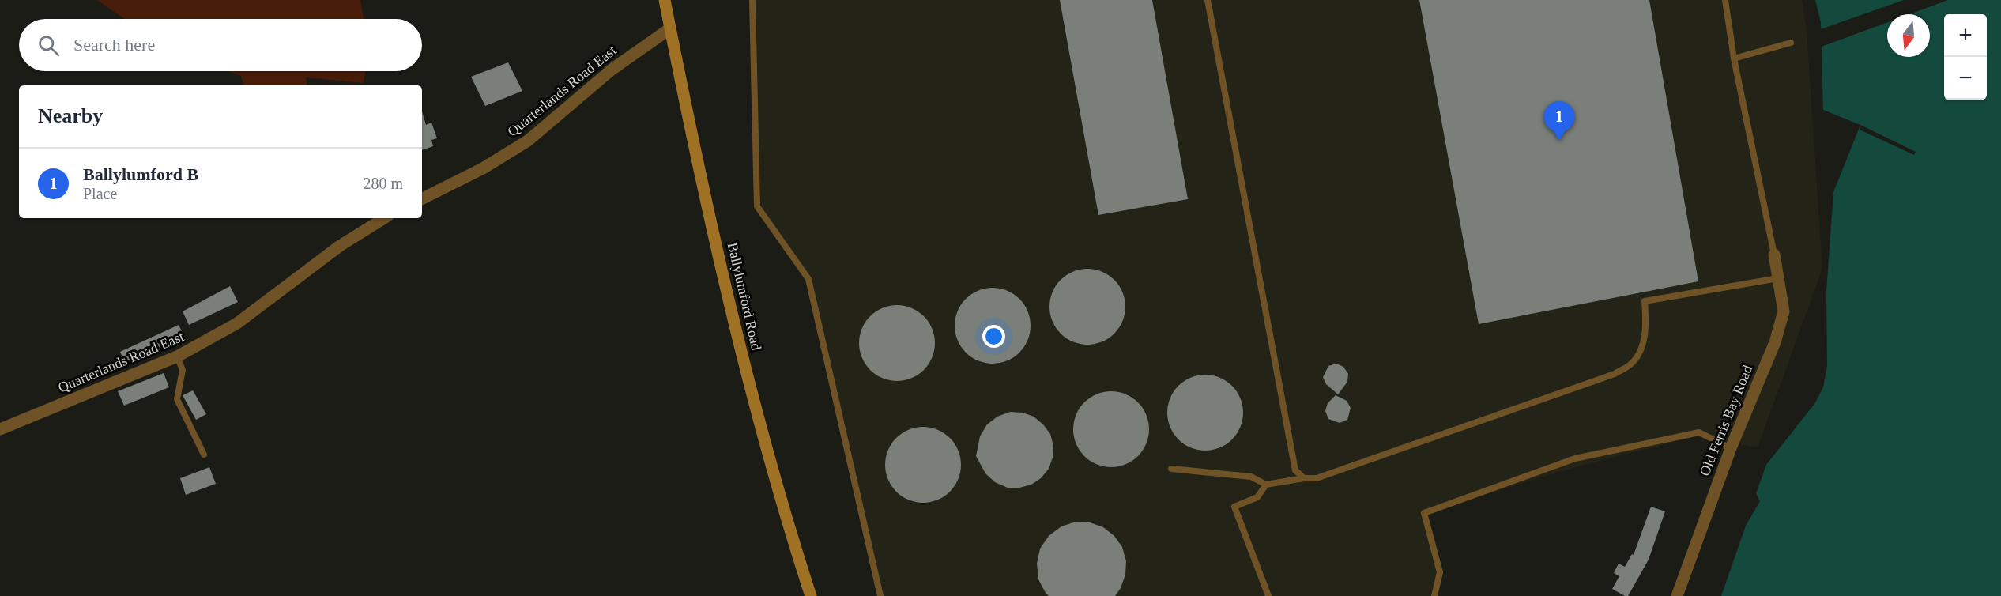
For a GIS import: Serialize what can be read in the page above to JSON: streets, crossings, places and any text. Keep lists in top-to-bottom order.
{
  "streets": {
    "main road": ["Ballylumford Road"],
    "street": ["Quarterlands Road East", "Old Ferris Bay Road"]
  },
  "crossings": [
    ["Quarterlands Road East", "Ballylumford Road"]
  ],
  "north": "bottom",
  "page": {
    "map_buttons": ["+", "−"],
    "search": "Search here",
    "heading": "Nearby",
    "pins": "1",
    "list": [
      {
        "mark": "1",
        "name": "Ballylumford B",
        "note": "Place",
        "value": "280 m"
      }
    ]
  }
}
